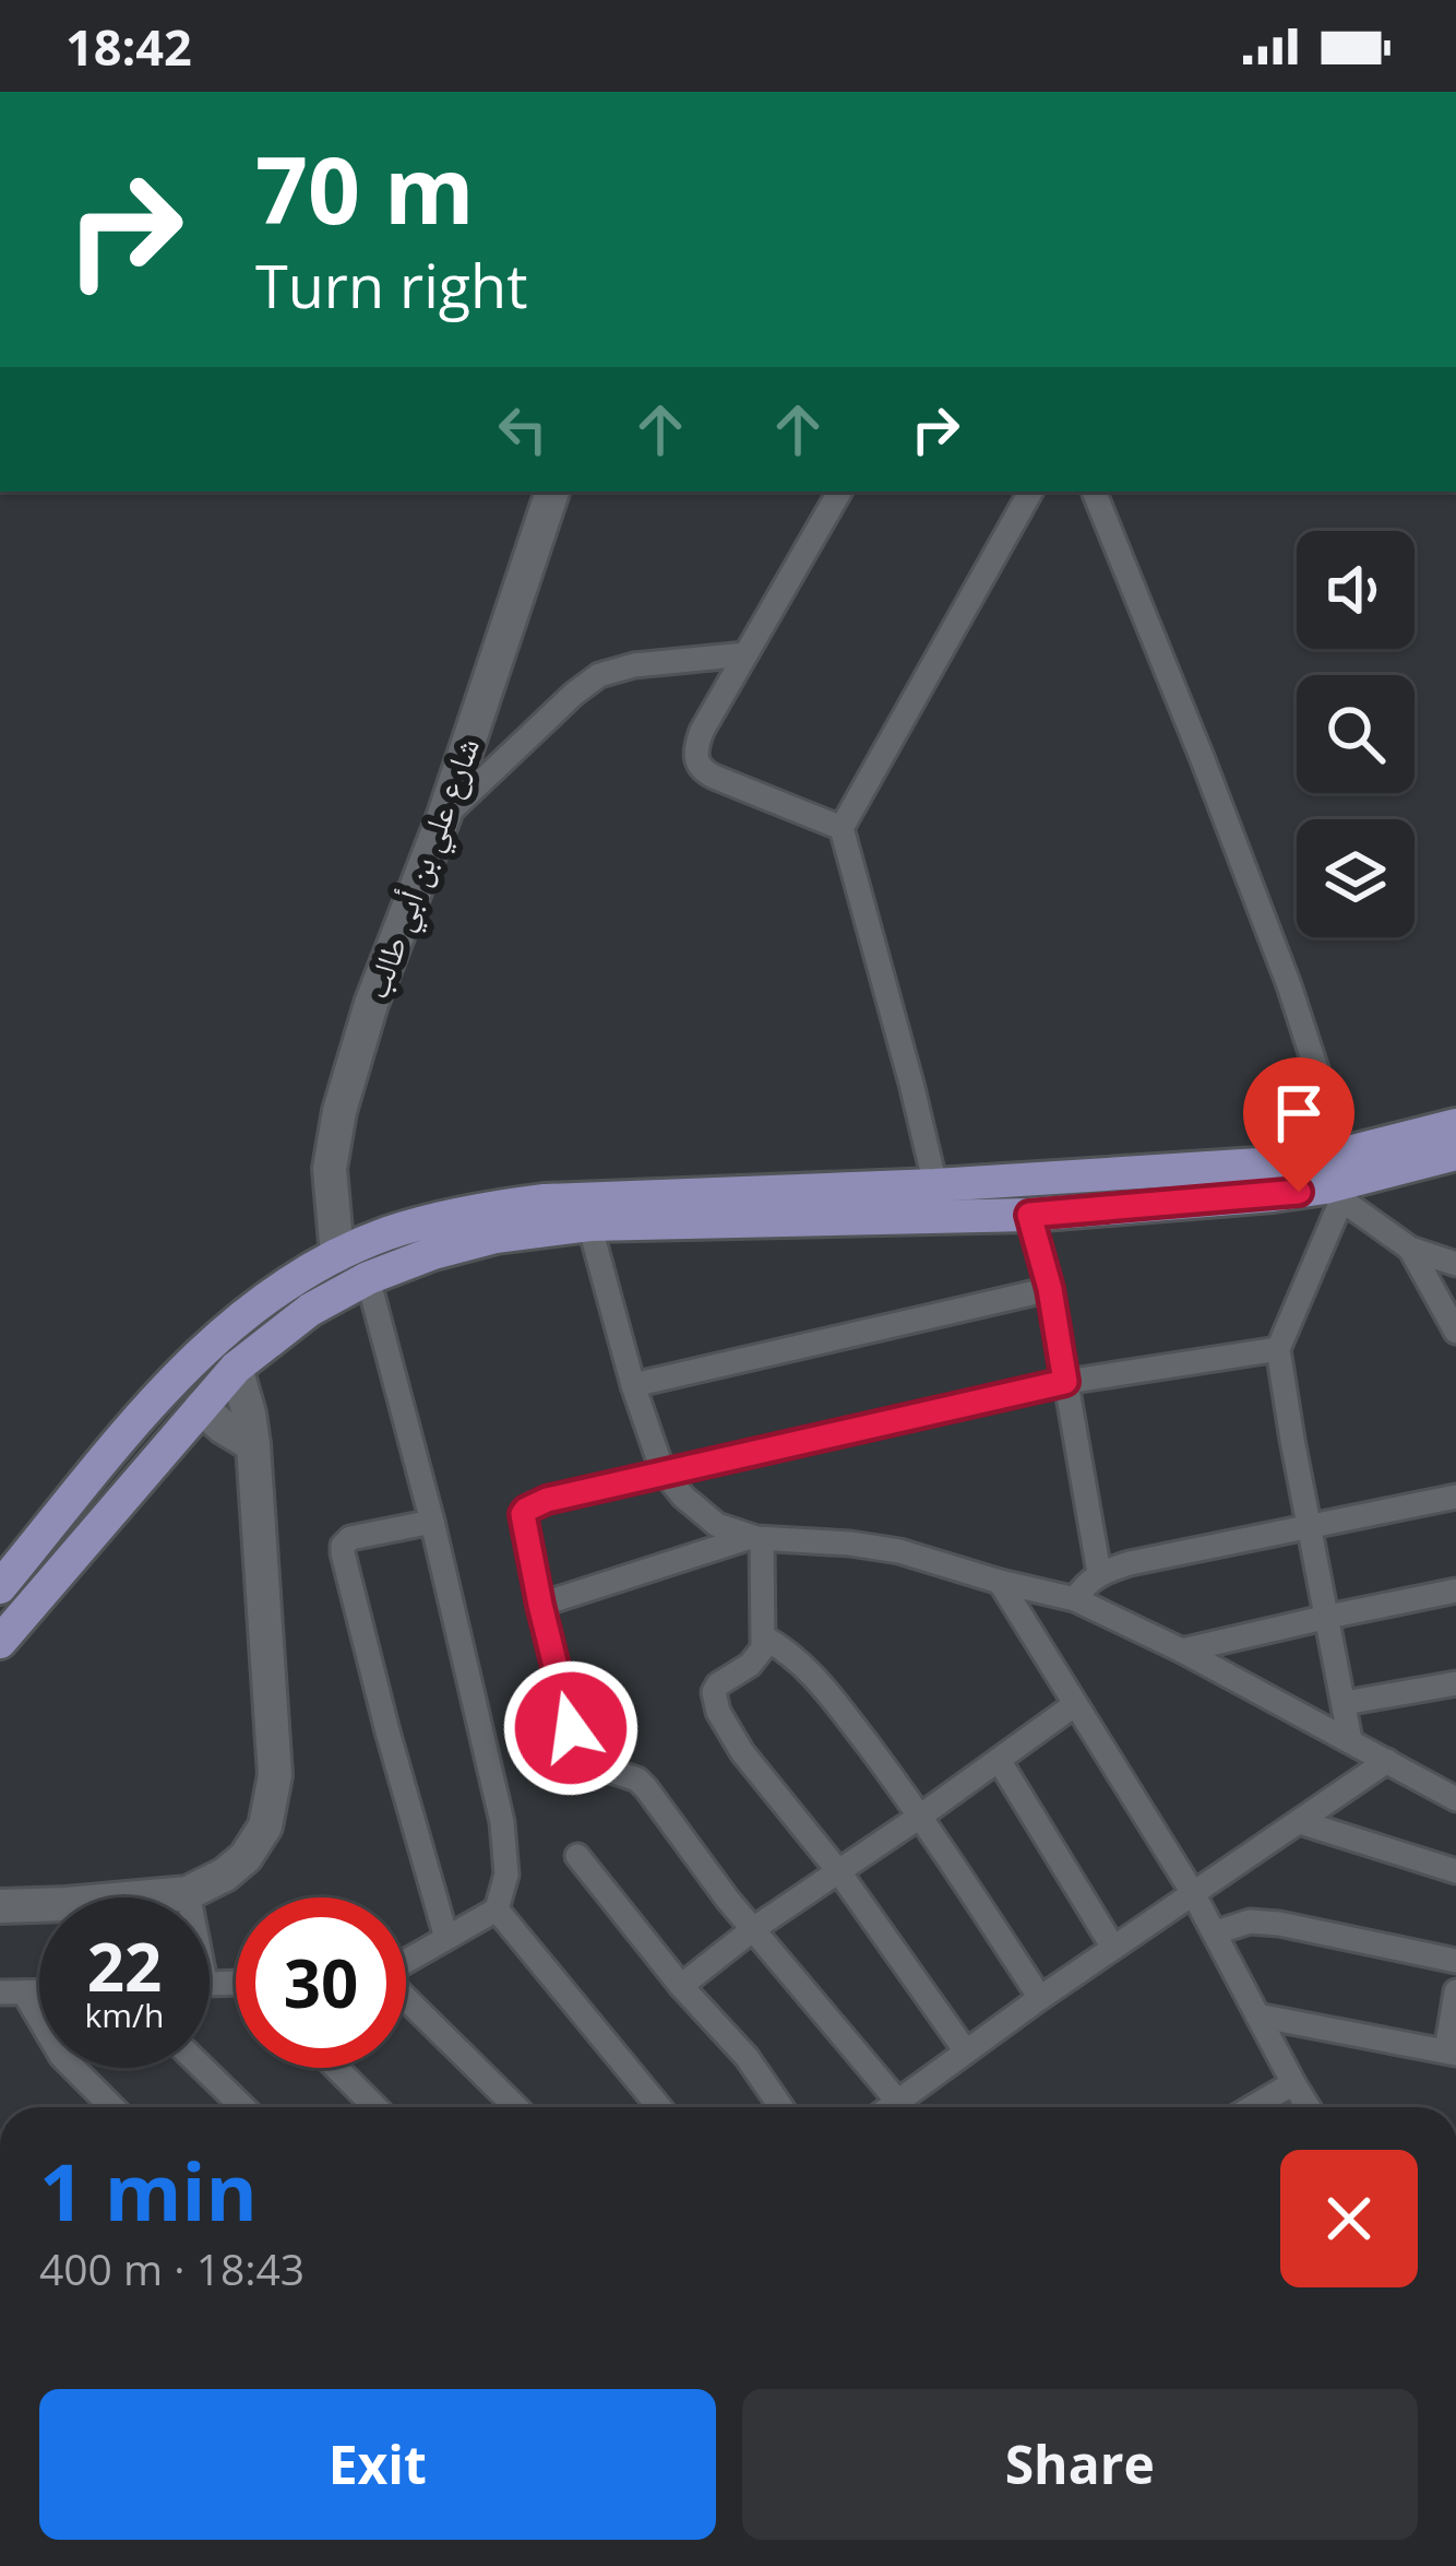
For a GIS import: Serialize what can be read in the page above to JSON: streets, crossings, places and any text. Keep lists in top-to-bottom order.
{
  "streets": {
    "street": ["شارع علي بن أبي طالب"]
  },
  "page": {
    "status": "18:42",
    "turn": ["70 m", "Turn right"],
    "speed": "22 km/h",
    "limit": "30",
    "heading": ["1 min", "400 m · 18:43"],
    "buttons": ["Exit", "Share"]
  }
}
